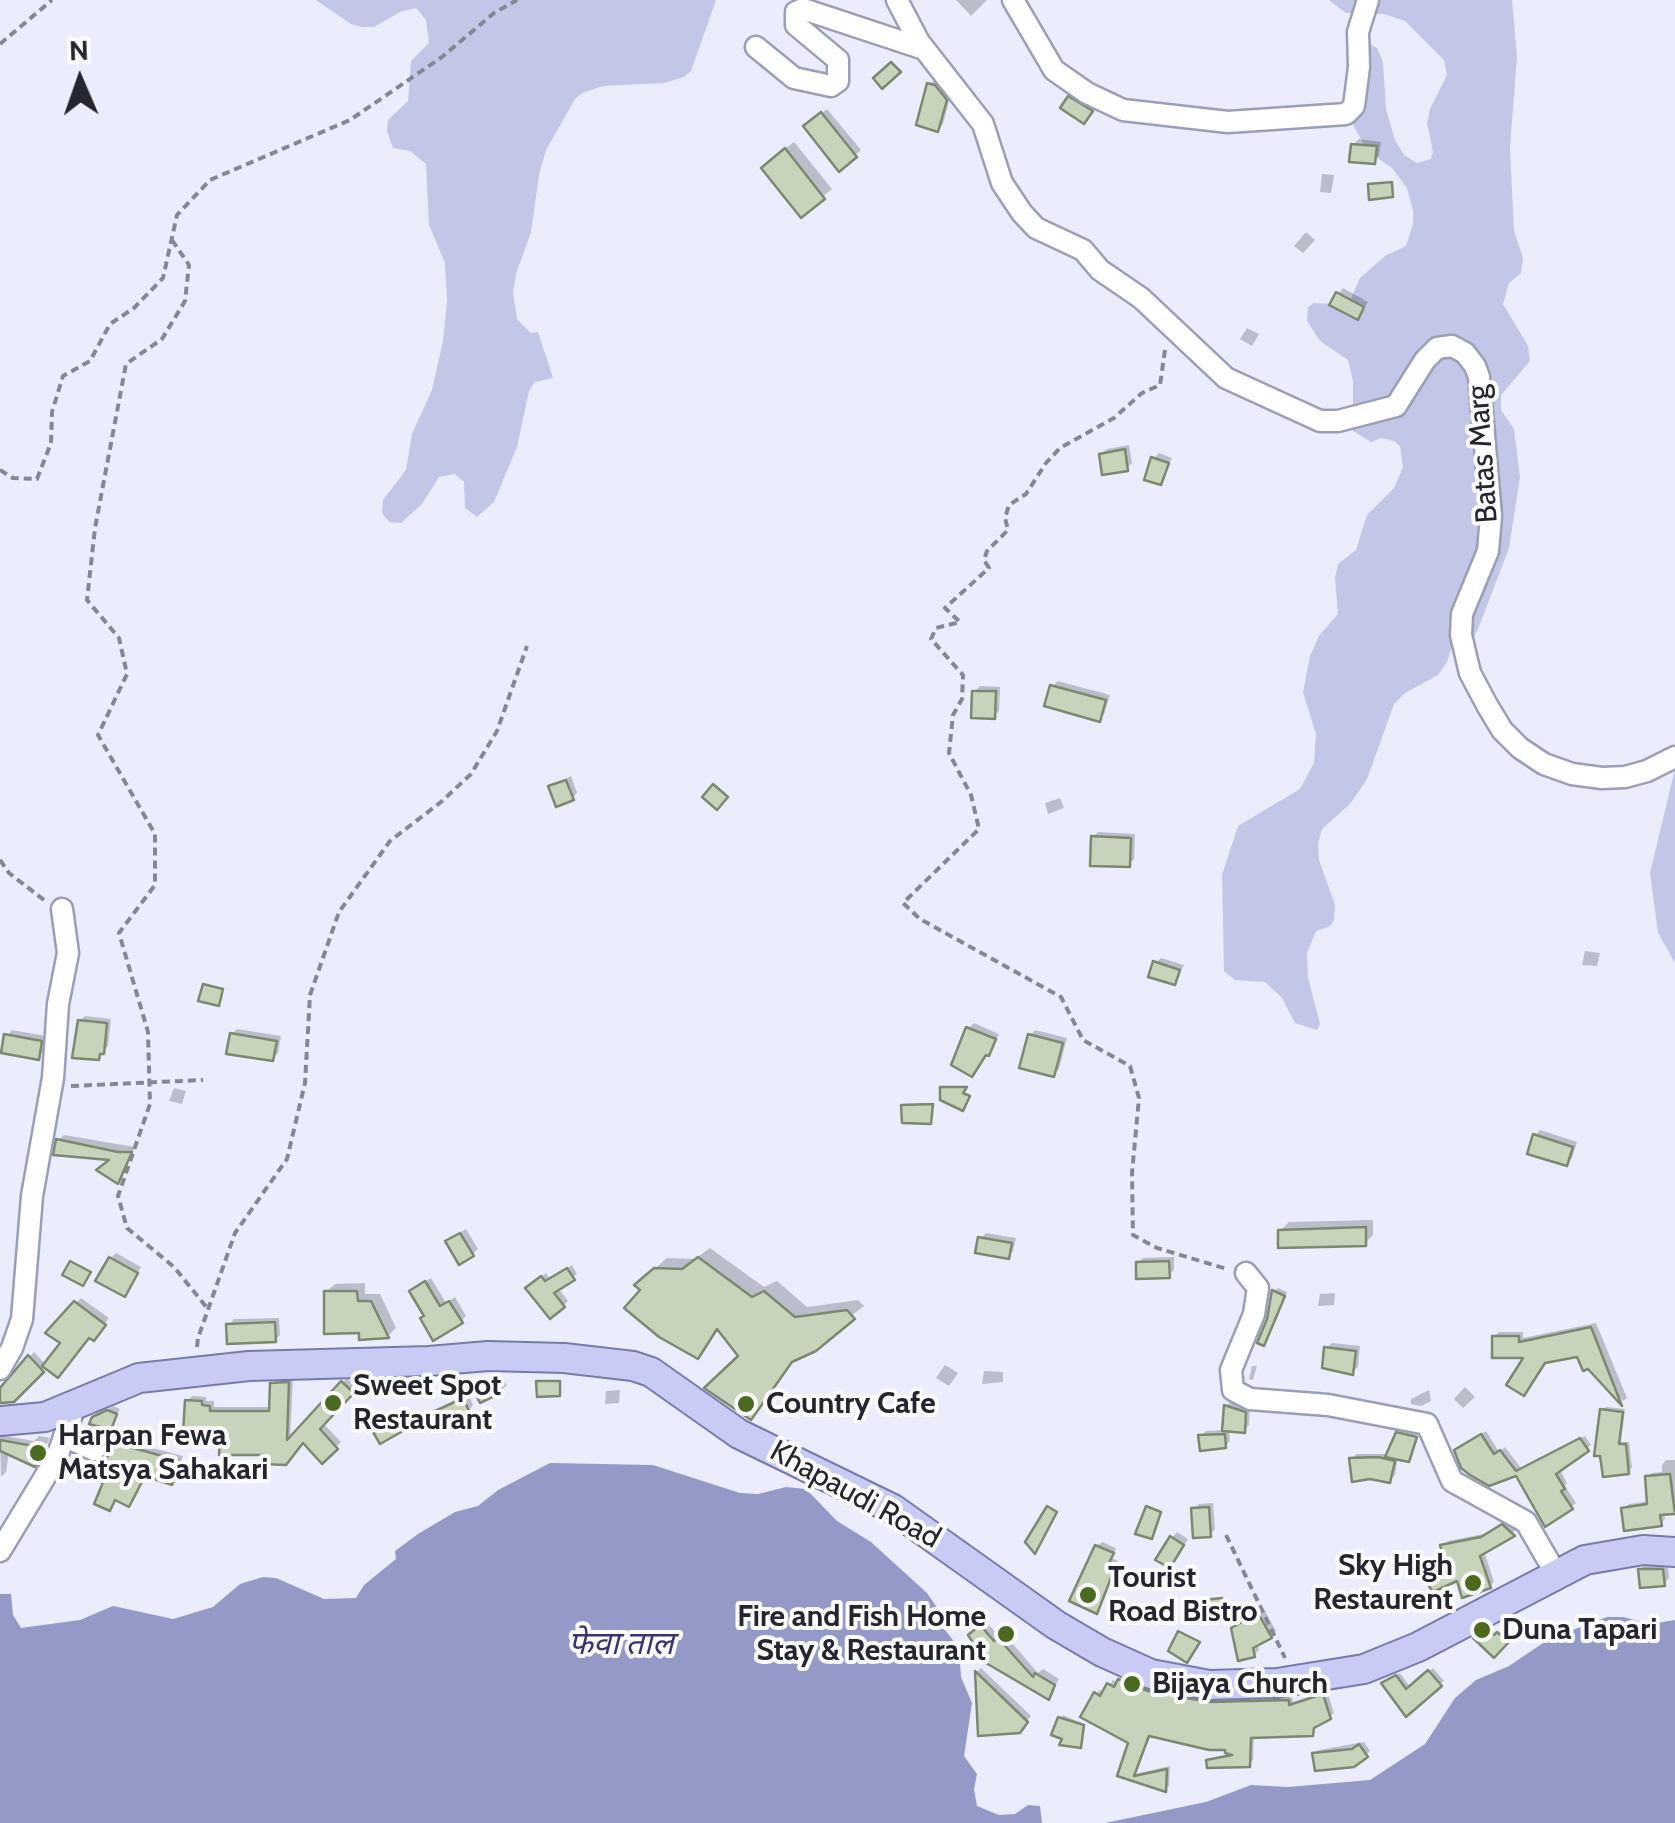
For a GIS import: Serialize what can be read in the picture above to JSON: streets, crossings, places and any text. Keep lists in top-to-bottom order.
{
  "streets": {
    "main road": ["Khapaudi Road"],
    "street": ["Batas Marg"]
  },
  "water": ["फेवा ताल"],
  "places": [
    "Sweet Spot Restaurant",
    "Country Cafe",
    "Harpan Fewa Matsya Sahakari",
    "Sky High Restaurent",
    "Tourist Road Bistro",
    "Duna Tapari",
    "Fire and Fish Home Stay & Restaurant",
    "Bijaya Church"
  ],
  "north": "top"
}
